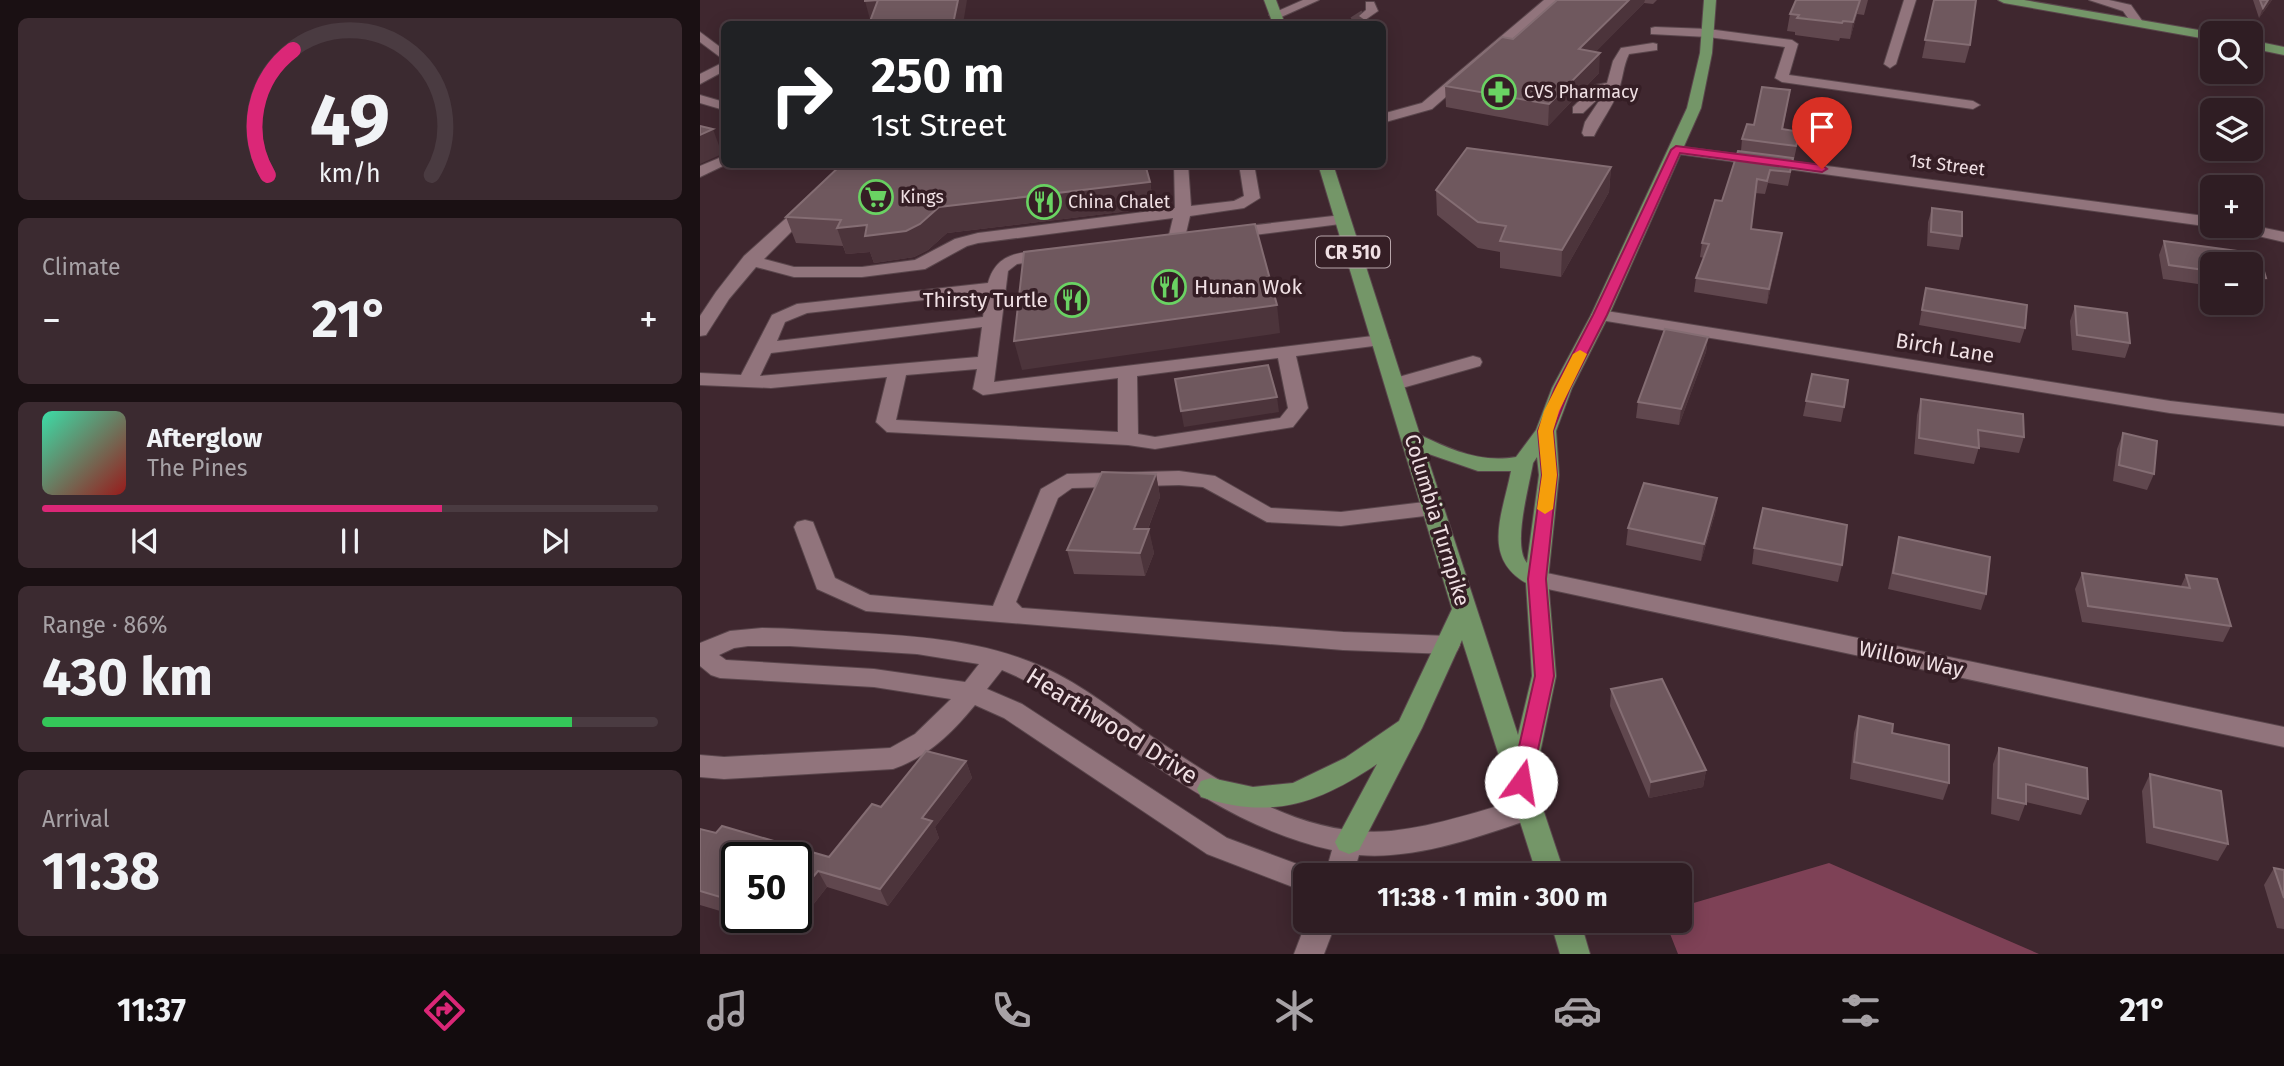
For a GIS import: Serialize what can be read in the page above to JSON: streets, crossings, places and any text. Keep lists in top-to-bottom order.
{
  "streets": {
    "main road": ["CR 510", "Columbia Turnpike"],
    "street": [
      "1st Street",
      "Birch Lane",
      "Willow Way",
      "Hearthwood Drive"
    ]
  },
  "crossings": [
    ["Columbia Turnpike", "Hearthwood Drive"]
  ],
  "places": {
    "pharmacy": ["CVS Pharmacy"],
    "supermarket": ["Kings"],
    "restaurant": ["China Chalet", "Hunan Wok", "Thirsty Turtle"]
  },
  "page": {
    "map_buttons": ["+", "−"],
    "turn": ["250 m", "1st Street"],
    "tile": [
      "Climate",
      ["Range · 86%", "430 km"],
      ["Arrival", "11:38"]
    ],
    "heat": ["−", "21°", "+"],
    "song": ["Afterglow", "The Pines"],
    "limit": "50",
    "trip": "11:38 · 1 min · 300 m",
    "tabs": ["11:37", "21°"],
    "gauge": ["49", "km/h"]
  }
}
